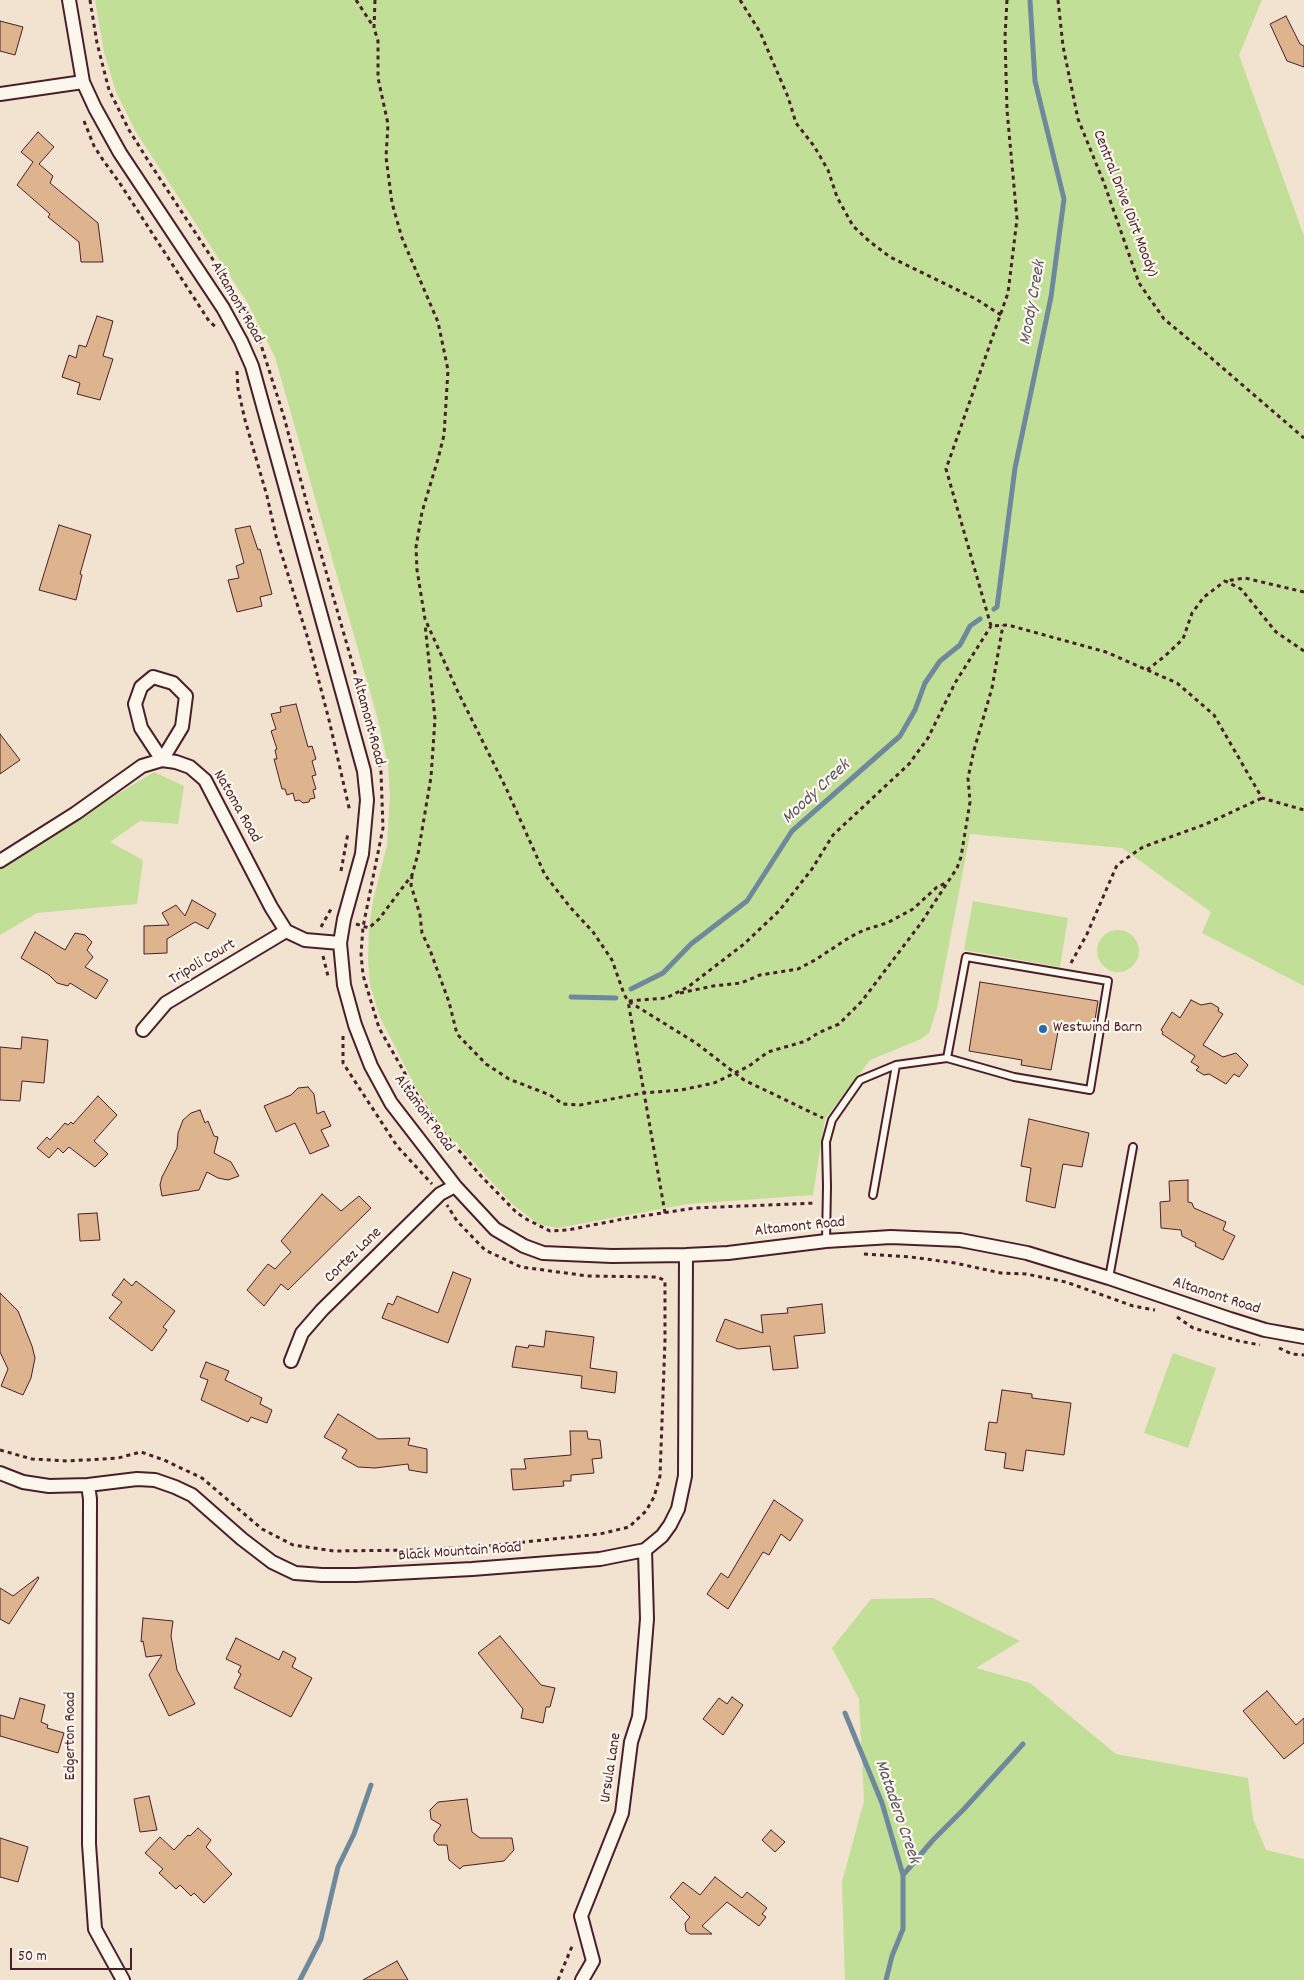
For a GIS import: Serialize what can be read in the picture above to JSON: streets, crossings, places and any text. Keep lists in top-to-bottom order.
{
  "streets": {
    "street": [
      "Altamont Road",
      "Natoma Road",
      "Tripoli Court",
      "Cortez Lane",
      "Black Mountain Road",
      "Edgerton Road",
      "Ursula Lane"
    ],
    "path": ["Central Drive (Dirt Moody)"]
  },
  "crossings": [
    ["Altamont Road", "Cortez Lane"],
    ["Altamont Road", "Black Mountain Road"],
    ["Natoma Road", "Tripoli Court"],
    ["Black Mountain Road", "Edgerton Road"],
    ["Black Mountain Road", "Ursula Lane"]
  ],
  "water": ["Moody Creek", "Matadero Creek"],
  "places": ["Westwind Barn"],
  "scale_bar": "50 m"
}
